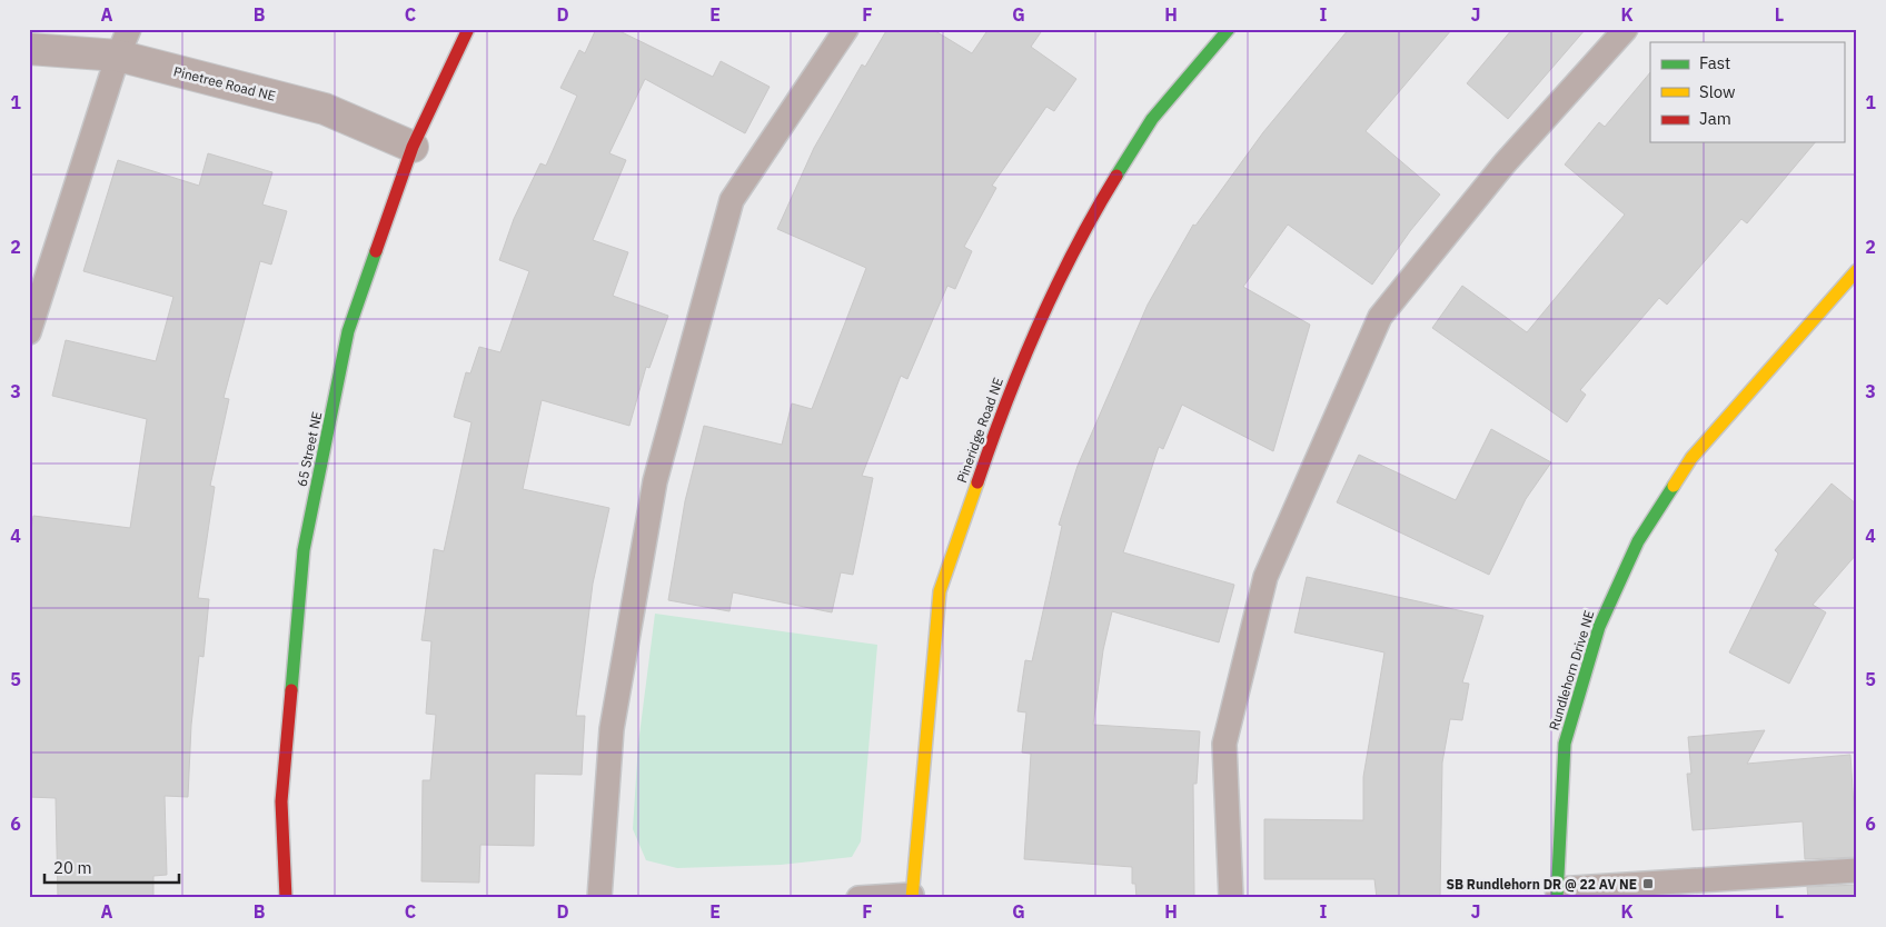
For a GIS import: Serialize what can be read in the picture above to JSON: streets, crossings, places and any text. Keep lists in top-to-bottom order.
{
  "streets": {
    "street": [
      "Pinetree Road NE",
      "Pineridge Road NE",
      "65 Street NE",
      "Rundlehorn Drive NE"
    ]
  },
  "crossings": [
    ["Pinetree Road NE", "65 Street NE"]
  ],
  "places": {
    "transit": ["SB Rundlehorn DR @ 22 AV NE"]
  },
  "legend": ["Fast", "Slow", "Jam"],
  "scale_bar": "20 m",
  "grid": {
    "columns": [
      "A",
      "B",
      "C",
      "D",
      "E",
      "F",
      "G",
      "H",
      "I",
      "J",
      "K",
      "L"
    ],
    "rows": [
      "1",
      "2",
      "3",
      "4",
      "5",
      "6"
    ]
  }
}
